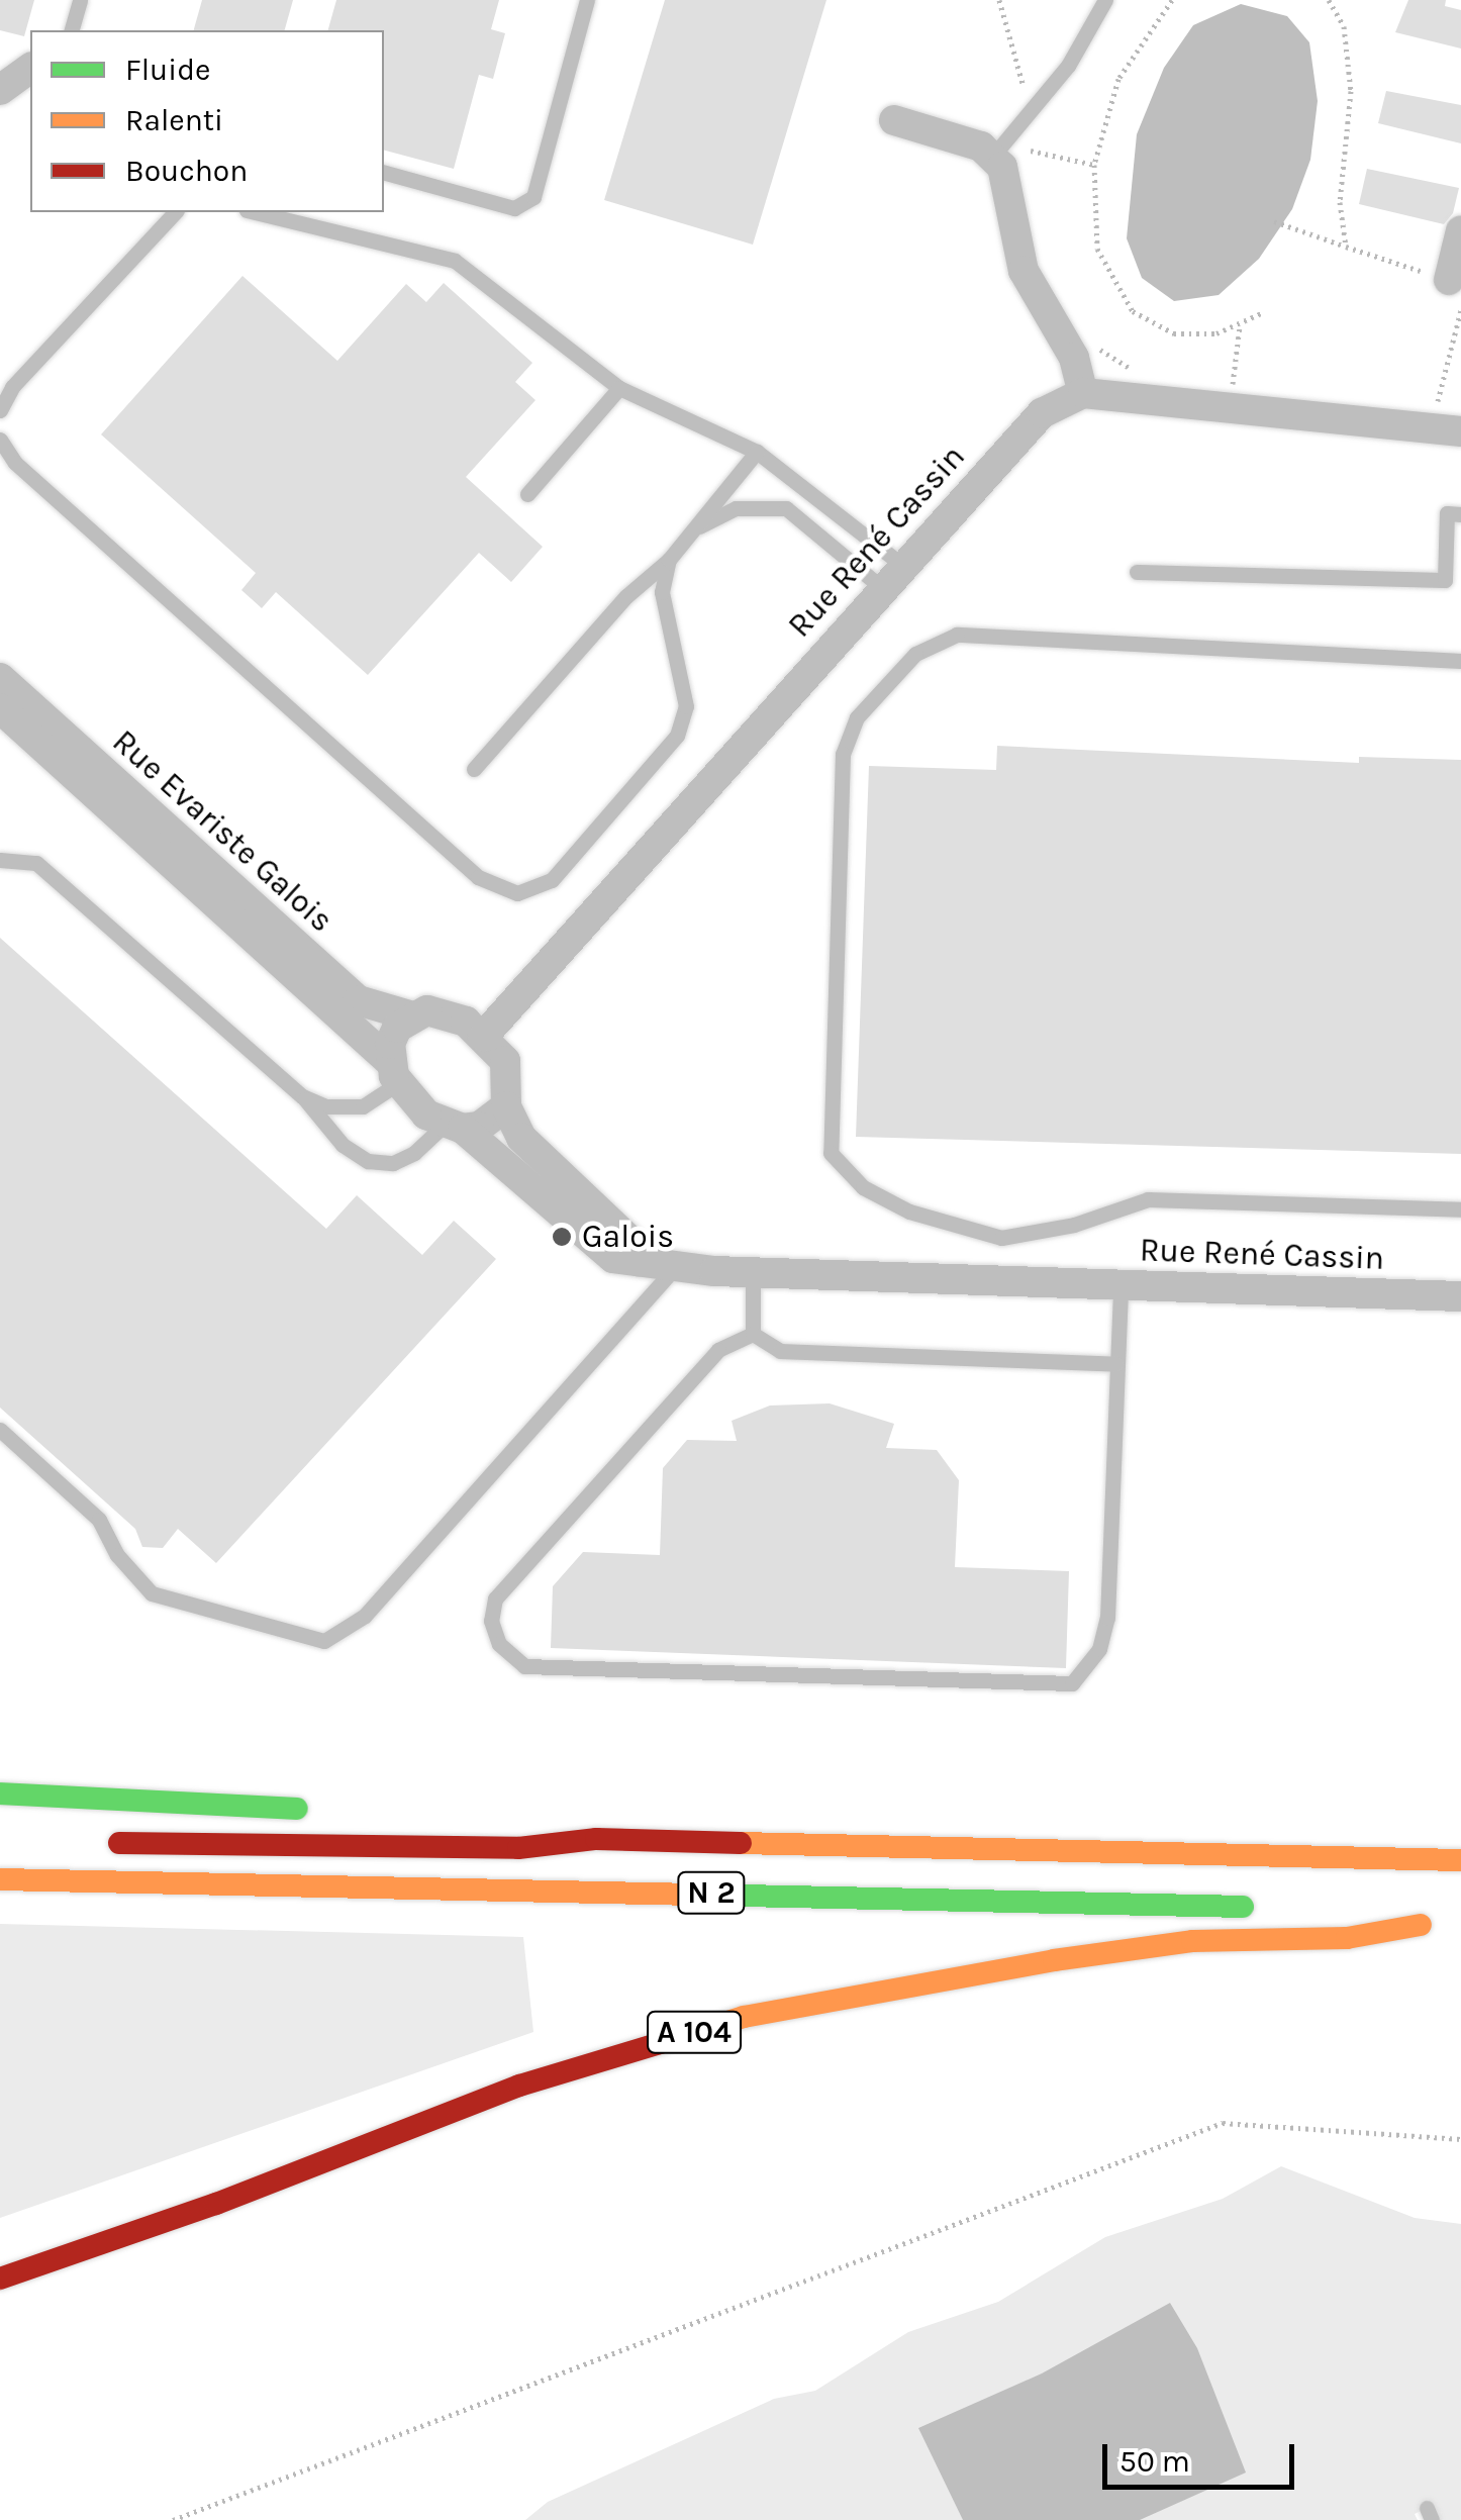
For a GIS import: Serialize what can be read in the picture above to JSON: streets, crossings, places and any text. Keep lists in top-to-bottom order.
{
  "streets": {
    "highway": ["N 2", "A 104"],
    "street": ["Rue René Cassin", "Rue Evariste Galois"]
  },
  "crossings": [
    ["Rue René Cassin", "Rue Evariste Galois"]
  ],
  "places": ["Galois"],
  "legend": ["Fluide", "Ralenti", "Bouchon"],
  "scale_bar": "50 m"
}
